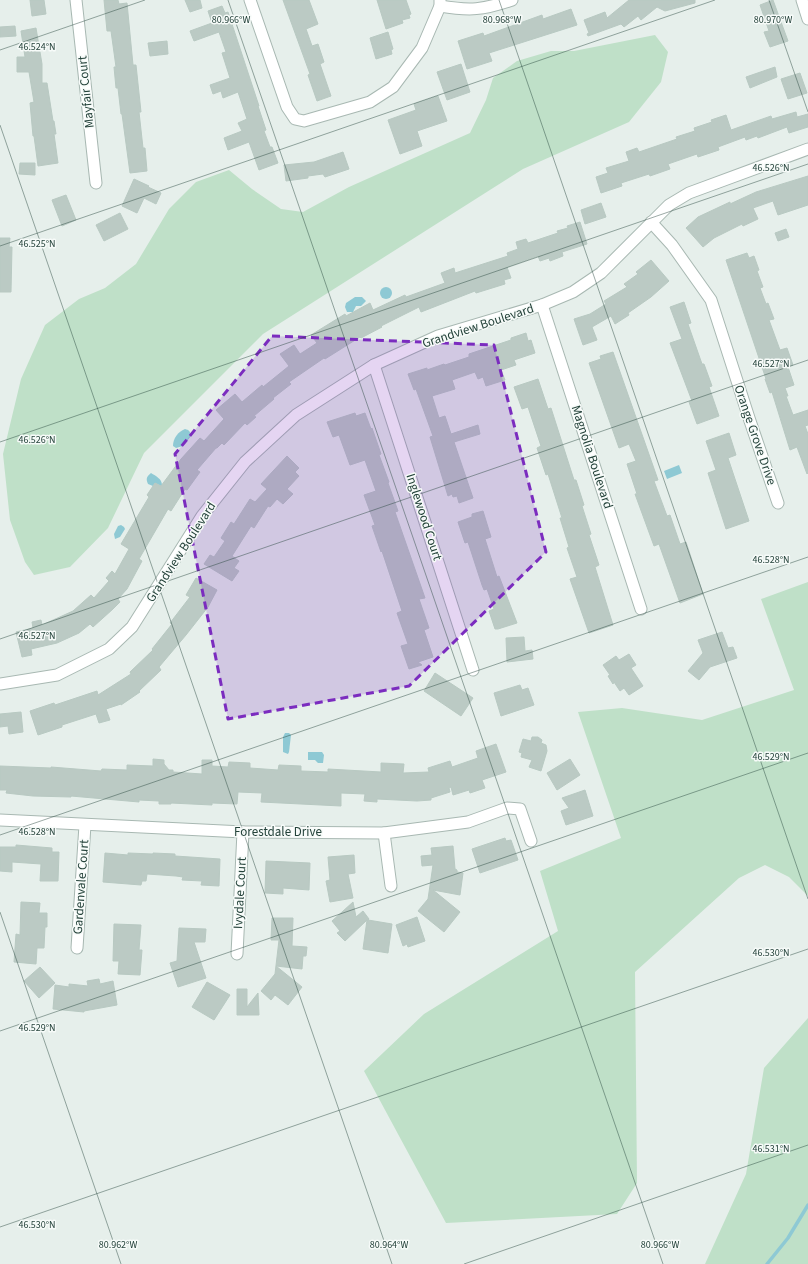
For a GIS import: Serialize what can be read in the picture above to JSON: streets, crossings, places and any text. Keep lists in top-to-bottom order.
{
  "streets": {
    "street": [
      "Mayfair Court",
      "Grandview Boulevard",
      "Orange Grove Drive",
      "Magnolia Boulevard",
      "Inglewood Court",
      "Forestdale Drive",
      "Gardenvale Court",
      "Ivydale Court"
    ]
  },
  "crossings": [
    ["Grandview Boulevard", "Orange Grove Drive"],
    ["Grandview Boulevard", "Magnolia Boulevard"],
    ["Grandview Boulevard", "Inglewood Court"],
    ["Forestdale Drive", "Gardenvale Court"],
    ["Forestdale Drive", "Ivydale Court"]
  ],
  "coordinates": [
    "80.966°W",
    "80.968°W",
    "80.970°W",
    "46.524°N",
    "46.526°N",
    "46.525°N",
    "46.527°N",
    "46.528°N",
    "46.529°N",
    "46.530°N",
    "46.531°N",
    "80.962°W",
    "80.964°W"
  ]
}
